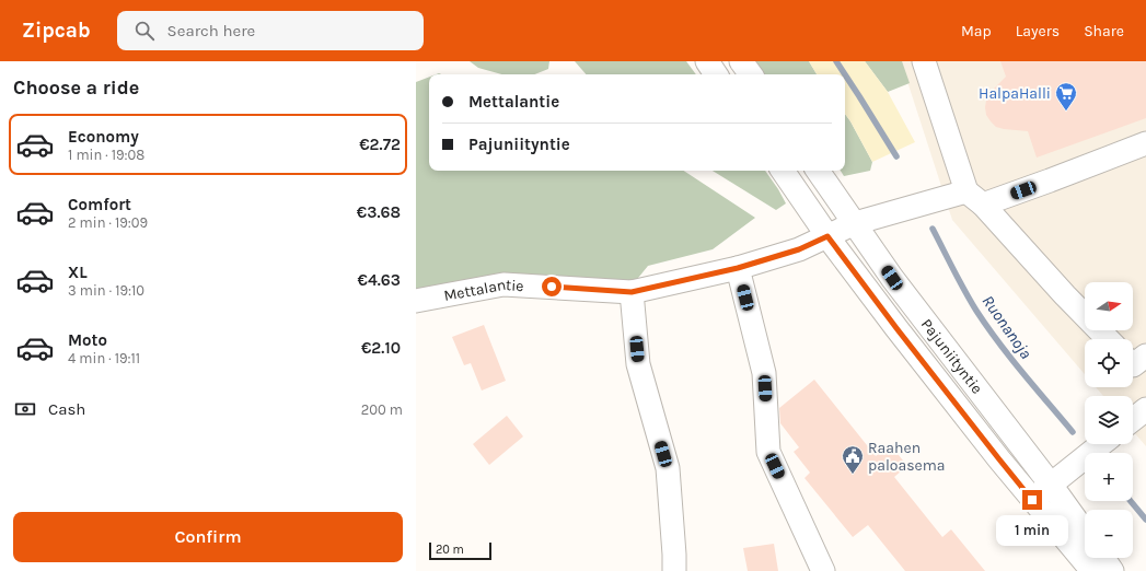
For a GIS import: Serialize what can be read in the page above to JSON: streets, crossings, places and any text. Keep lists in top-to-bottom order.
{
  "streets": {
    "street": ["Mettalantie", "Pajuniityntie"]
  },
  "crossings": [
    ["Mettalantie", "Pajuniityntie"]
  ],
  "water": ["Ruonanoja"],
  "places": {
    "supermarket": ["HalpaHalli"],
    "public building": ["Raahen paloasema"]
  },
  "scale_bar": "20 m",
  "north": "right",
  "page": {
    "header": "Zipcab",
    "search": "Search here",
    "nav": ["Map", "Layers", "Share"],
    "heading": "Choose a ride",
    "banner": ["Mettalantie", "Pajuniityntie"],
    "list": [
      {
        "name": "Economy",
        "note": "1 min · 19:08",
        "value": "€2.72"
      },
      {
        "name": "Comfort",
        "note": "2 min · 19:09",
        "value": "€3.68"
      },
      {
        "name": "XL",
        "note": "3 min · 19:10",
        "value": "€4.63"
      },
      {
        "name": "Moto",
        "note": "4 min · 19:11",
        "value": "€2.10"
      }
    ],
    "map_buttons": ["+", "−"],
    "pay": ["Cash", "200 m"],
    "buttons": "Confirm",
    "bubble": "1 min",
    "scale": "20 m"
  }
}
